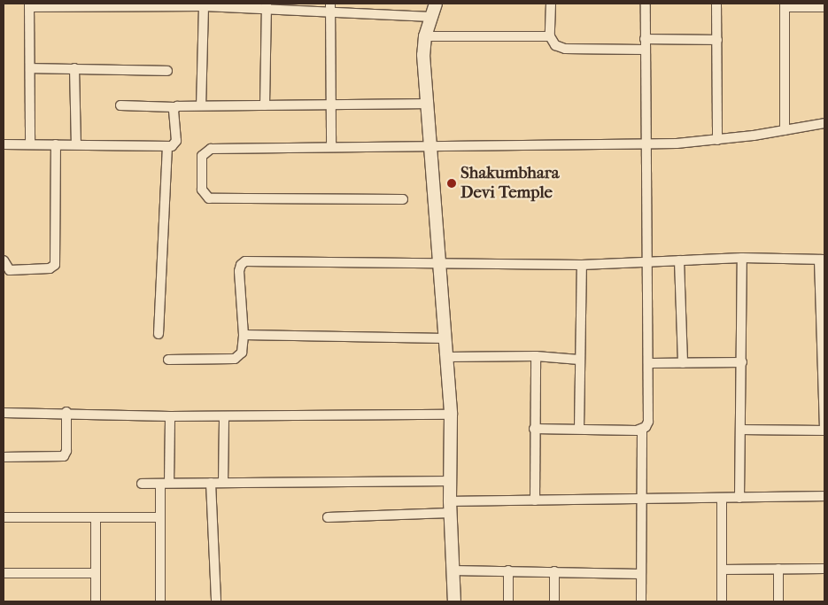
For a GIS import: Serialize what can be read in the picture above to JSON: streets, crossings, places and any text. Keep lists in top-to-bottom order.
{
  "places": ["Shakumbhara Devi Temple"]
}
